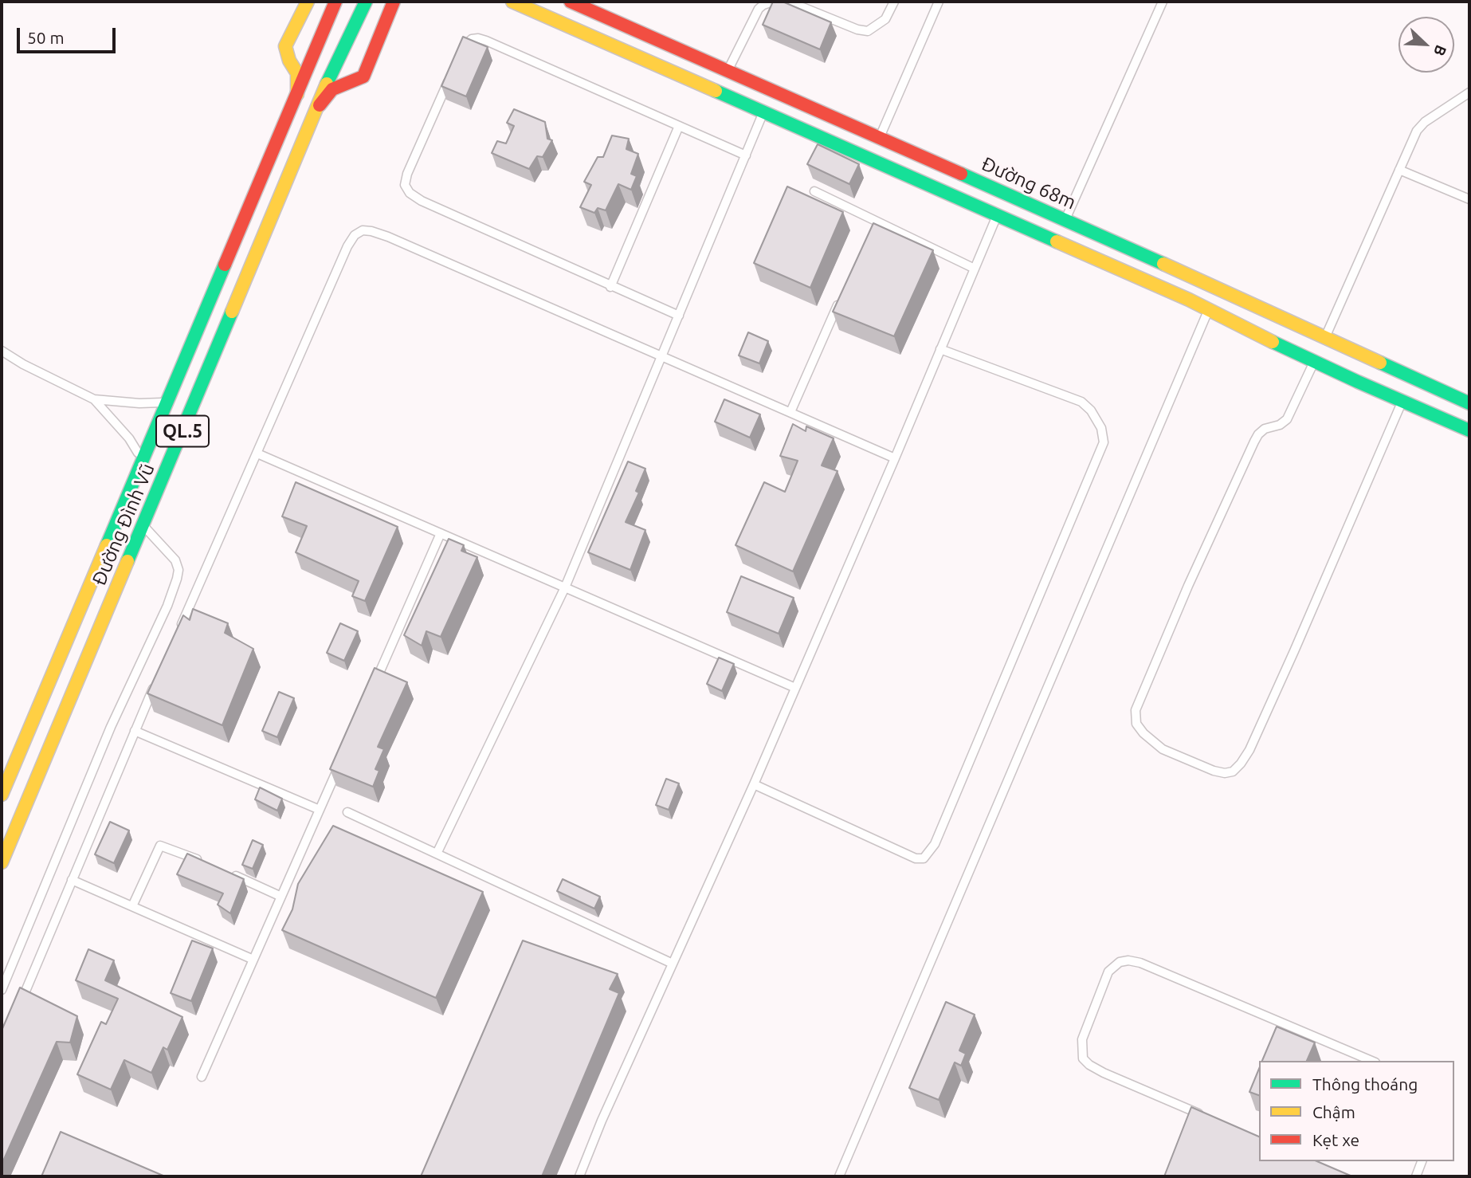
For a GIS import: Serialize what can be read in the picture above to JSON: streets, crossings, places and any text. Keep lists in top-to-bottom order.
{
  "streets": {
    "main road": ["Đường 68m", "QL.5", "Đường Đình Vũ"]
  },
  "legend": ["Thông thoáng", "Chậm", "Kẹt xe"],
  "scale_bar": "50 m",
  "north": "bottom right"
}
